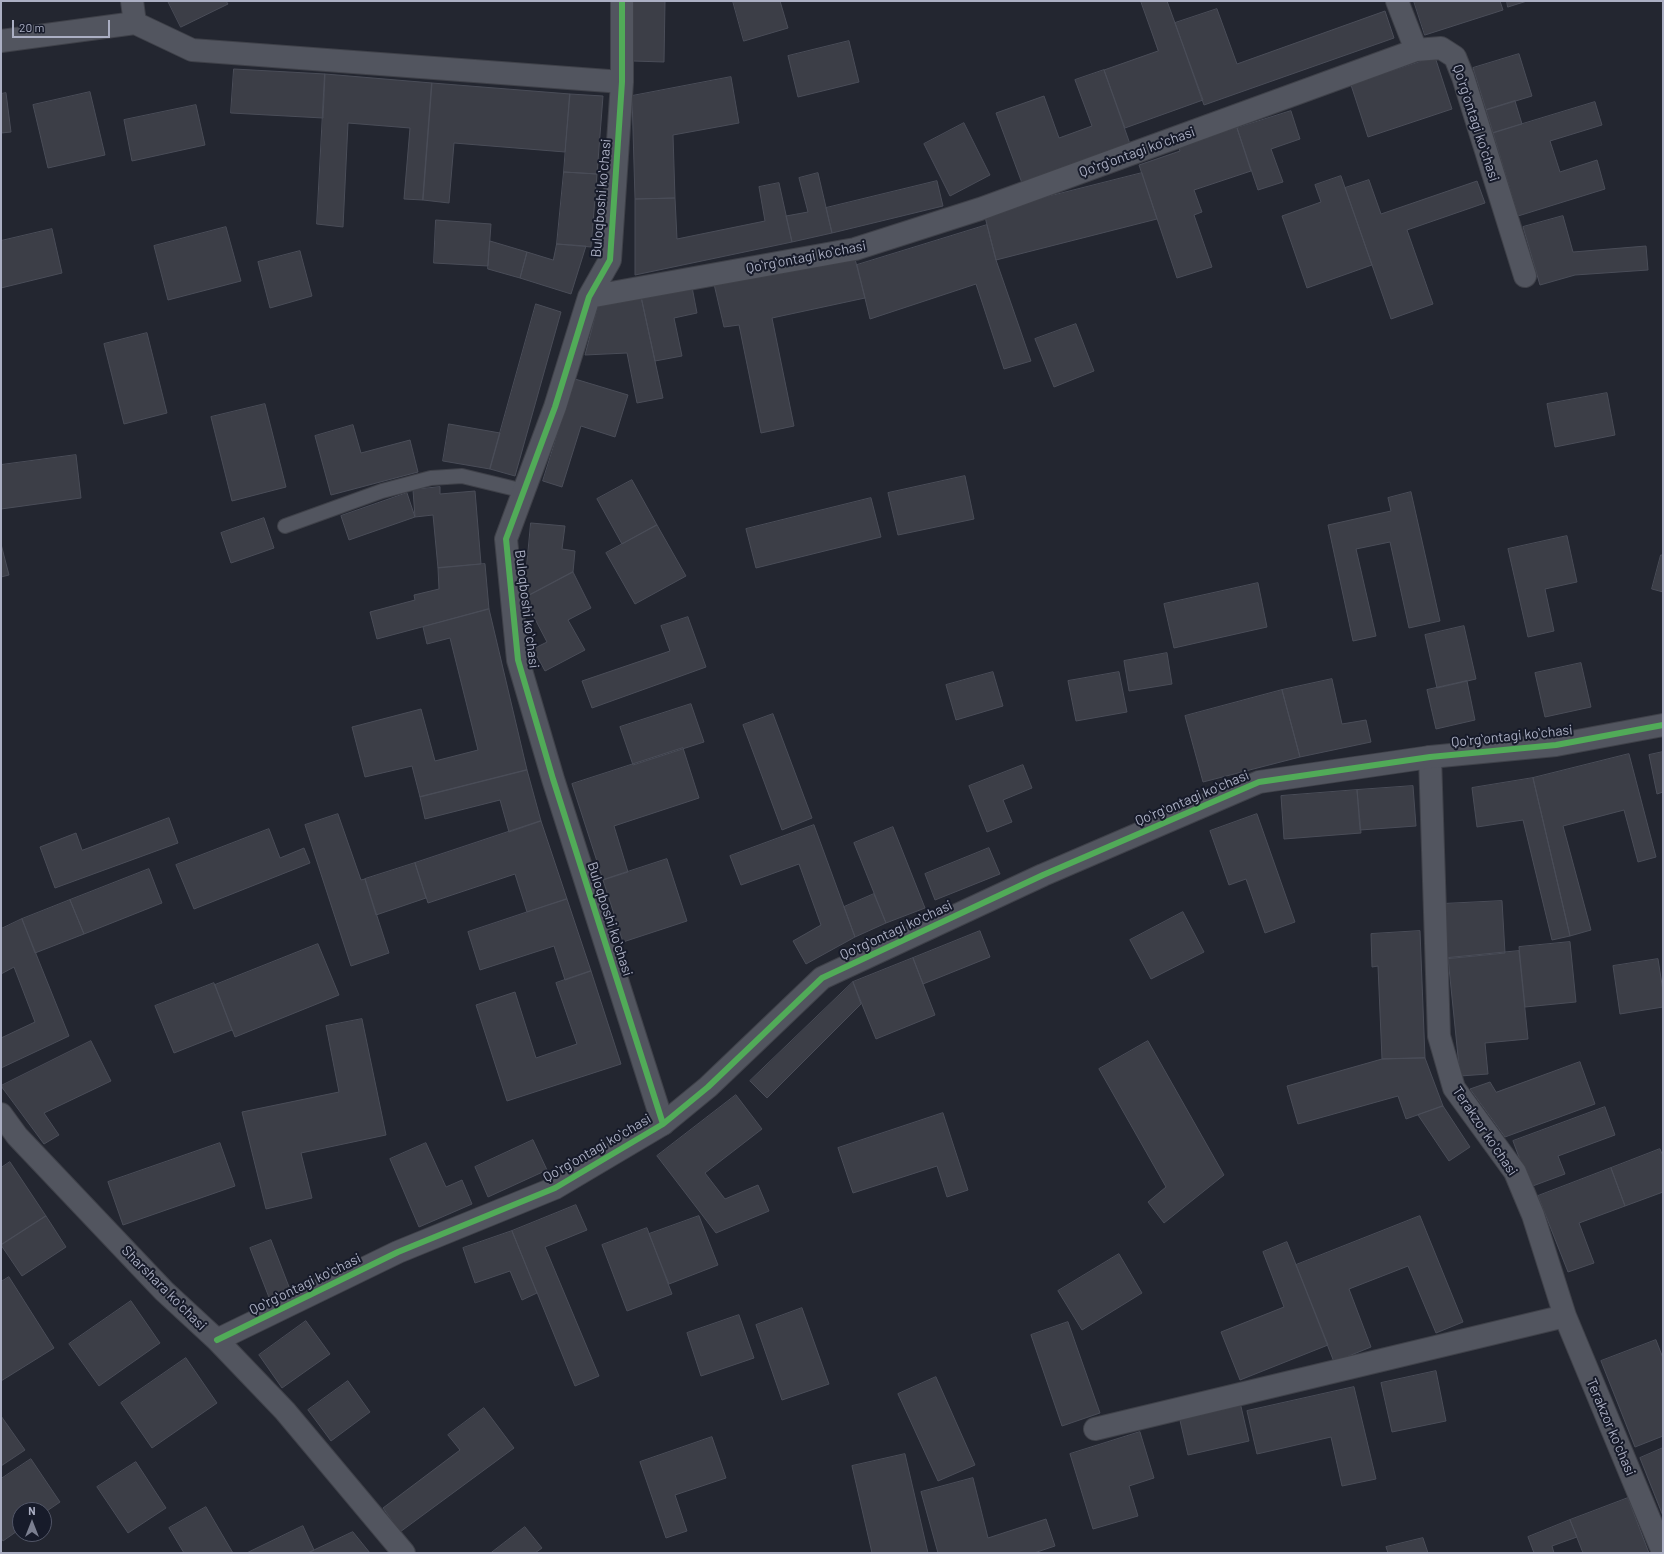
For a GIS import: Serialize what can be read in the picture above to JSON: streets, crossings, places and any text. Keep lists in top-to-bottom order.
{
  "streets": {
    "street": [
      "Qoʻrgʻontagi koʻchasi",
      "Buloqboshi koʻchasi",
      "Terakzor koʻchasi",
      "Sharshara koʻchasi"
    ]
  },
  "crossings": [
    ["Qoʻrgʻontagi koʻchasi", "Buloqboshi koʻchasi"],
    ["Qoʻrgʻontagi koʻchasi", "Terakzor koʻchasi"],
    ["Qoʻrgʻontagi koʻchasi", "Sharshara koʻchasi"]
  ],
  "scale_bar": "20 m",
  "north": "top"
}
